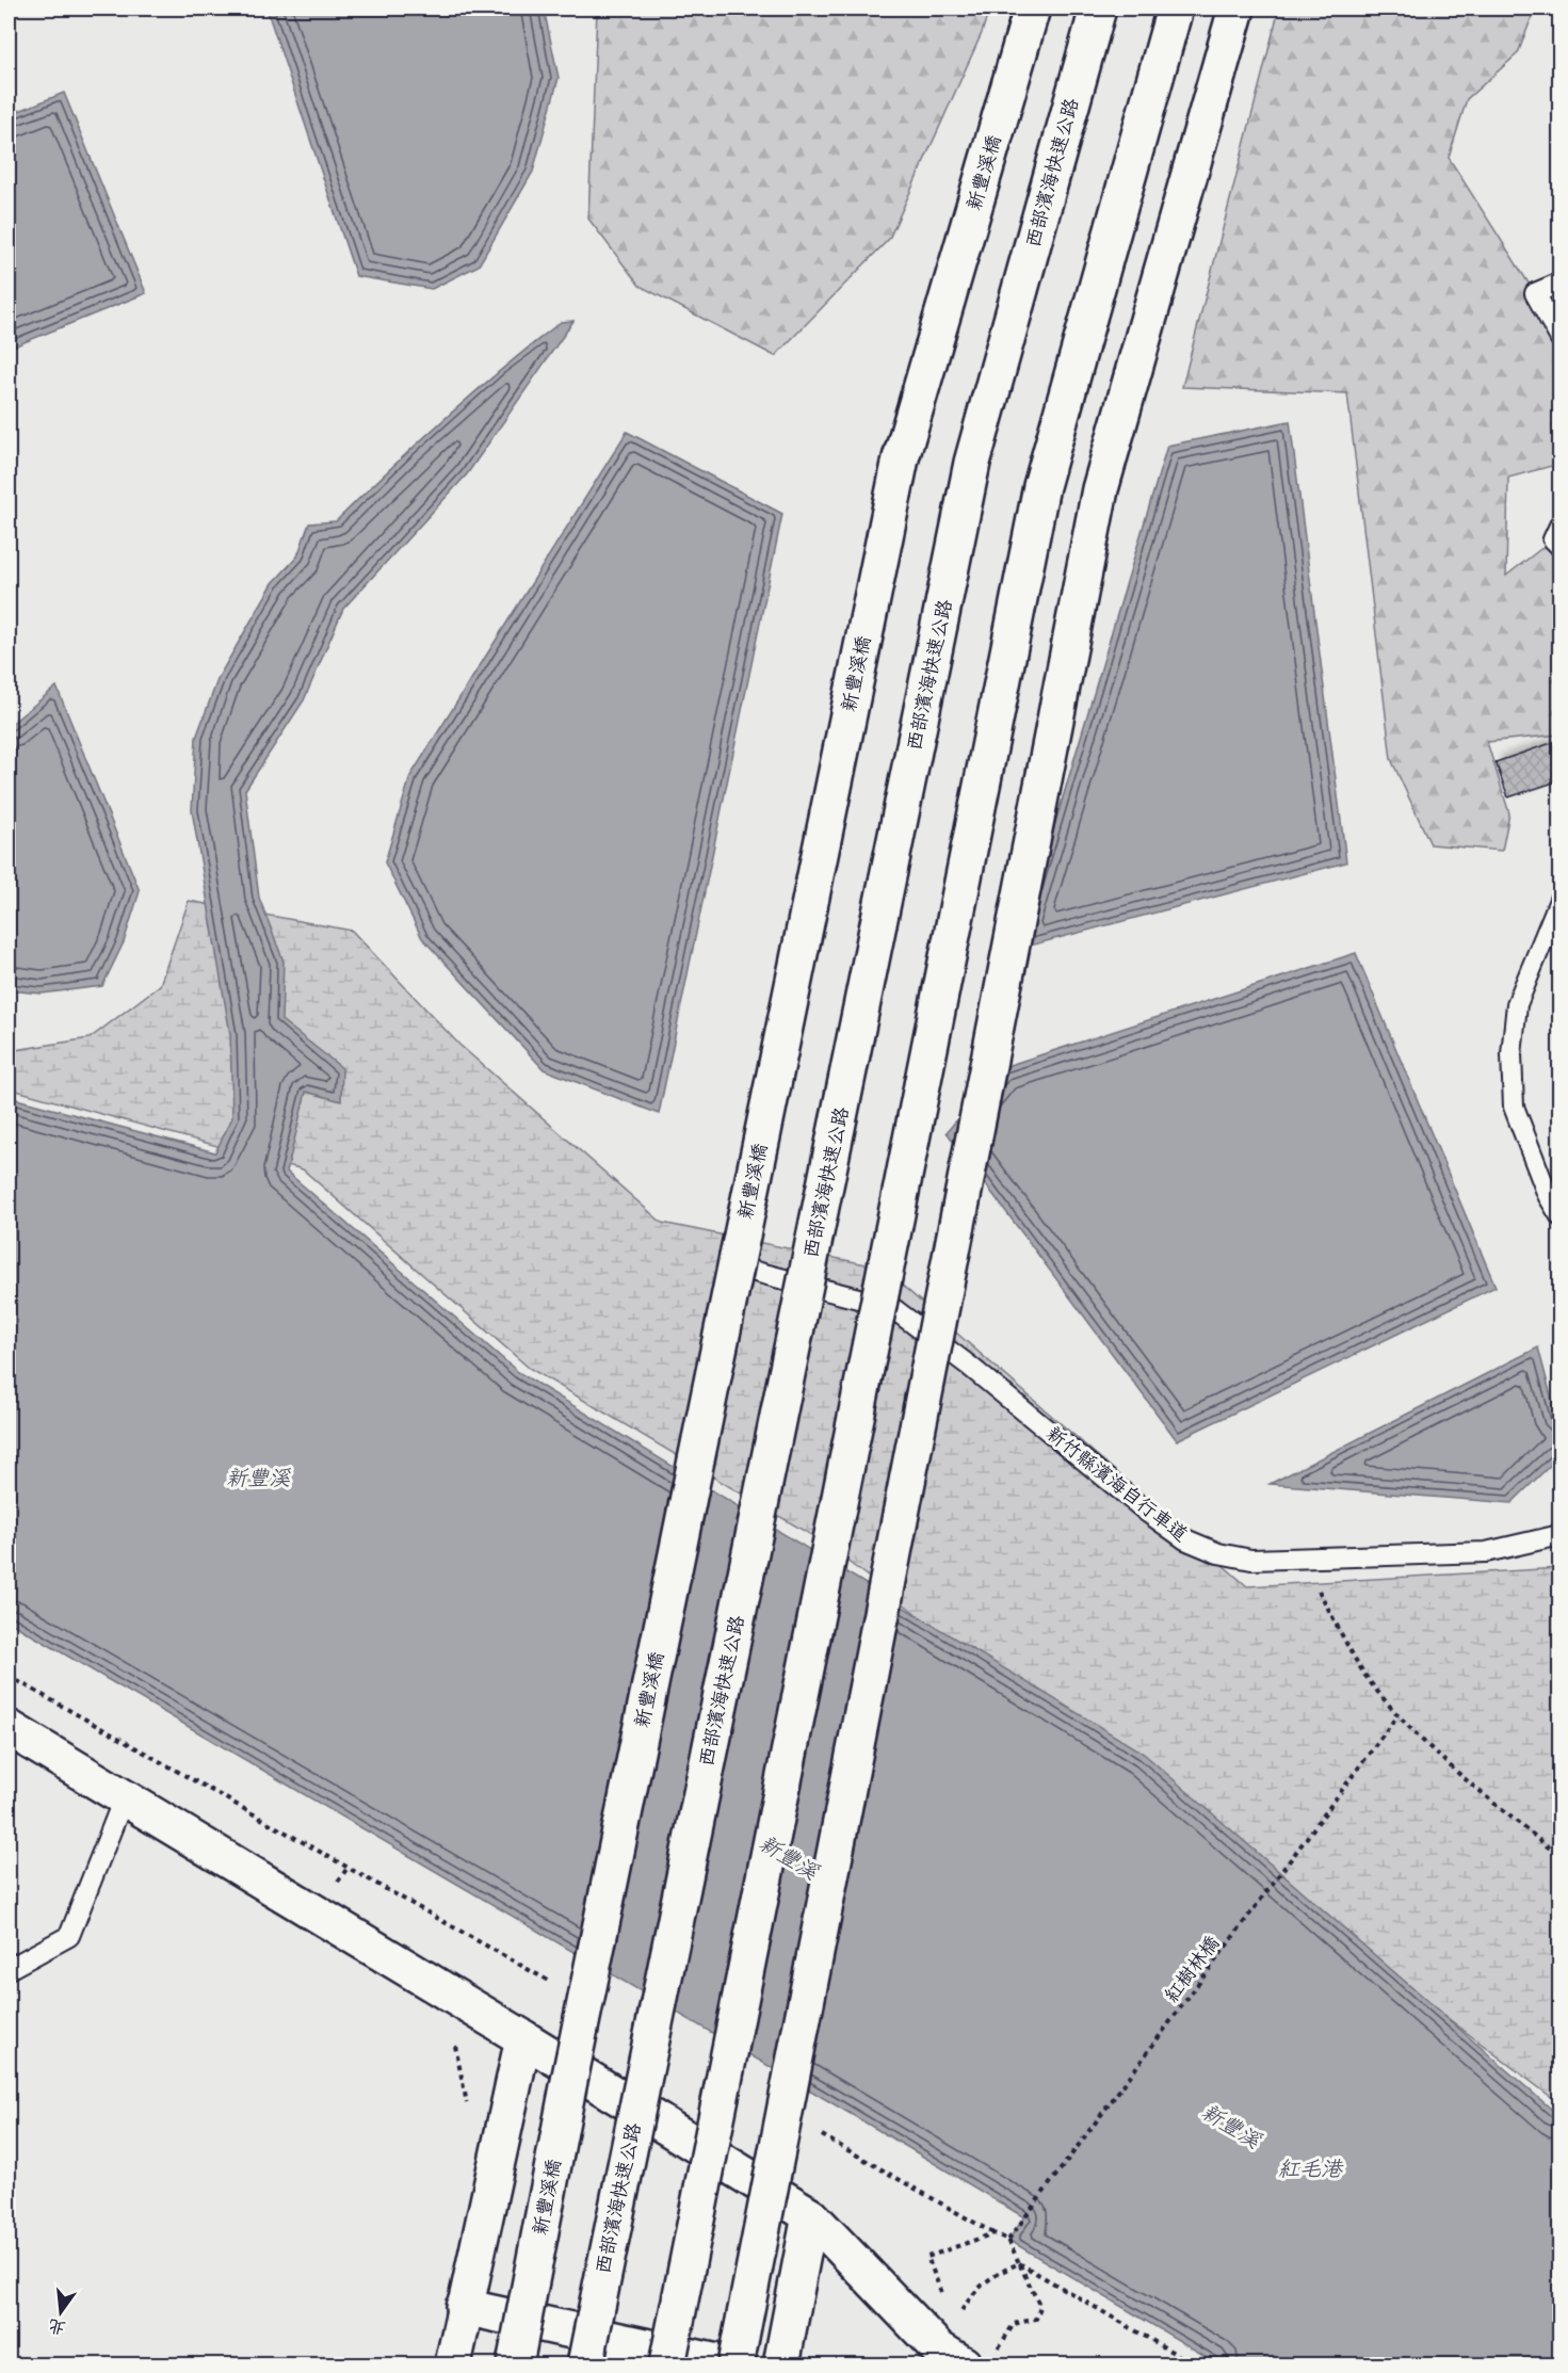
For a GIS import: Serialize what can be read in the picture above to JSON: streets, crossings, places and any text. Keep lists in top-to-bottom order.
{
  "streets": {
    "main road": ["新豐溪橋", "西部濱海快速公路"],
    "lane": ["新竹縣濱海自行車道"],
    "path": ["紅樹林橋"]
  },
  "water": ["新豐溪", "紅毛港"],
  "north": "bottom"
}
